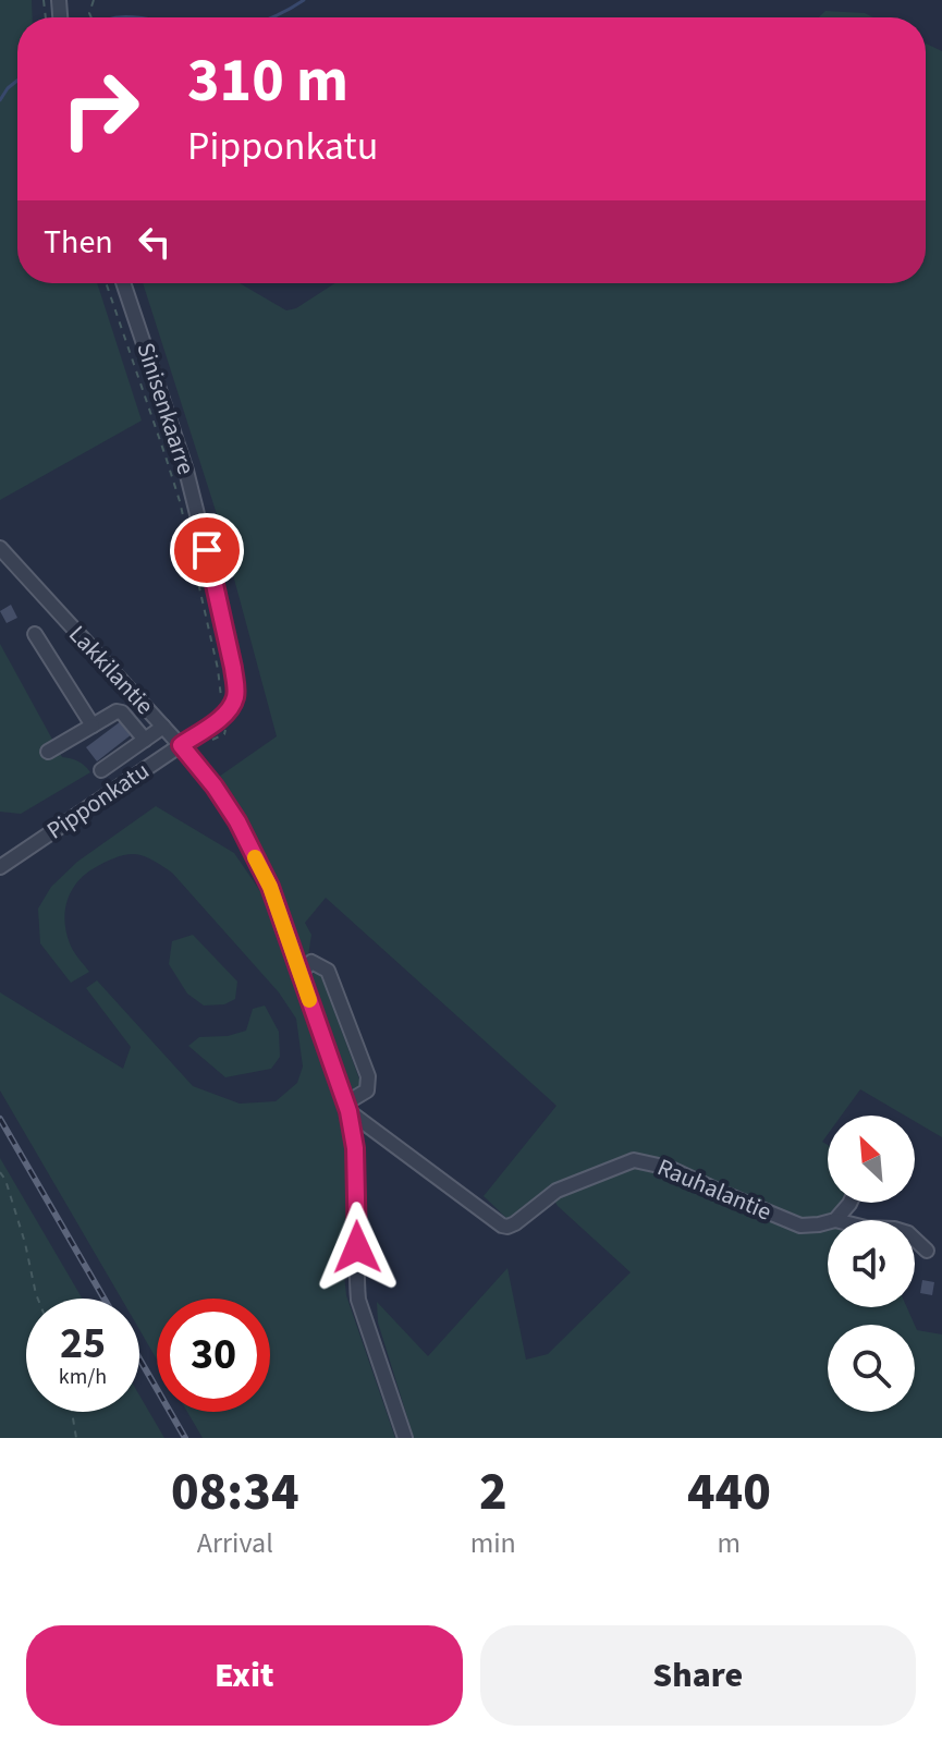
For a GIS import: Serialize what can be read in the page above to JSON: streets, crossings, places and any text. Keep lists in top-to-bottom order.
{
  "streets": {
    "street": [
      "Sinisenkaarre",
      "Lakkilantie",
      "Pipponkatu",
      "Rauhalantie"
    ]
  },
  "crossings": [
    ["Sinisenkaarre", "Pipponkatu"],
    ["Lakkilantie", "Pipponkatu"],
    ["Lakkilantie", "Rauhalantie"]
  ],
  "north": "top left",
  "page": {
    "turn": ["310 m", "Pipponkatu"],
    "then": "Then",
    "speed": "25 km/h",
    "limit": "30",
    "eta": [
      "08:34",
      "Arrival",
      "2",
      "min",
      "440",
      "m"
    ],
    "buttons": ["Exit", "Share"]
  }
}
